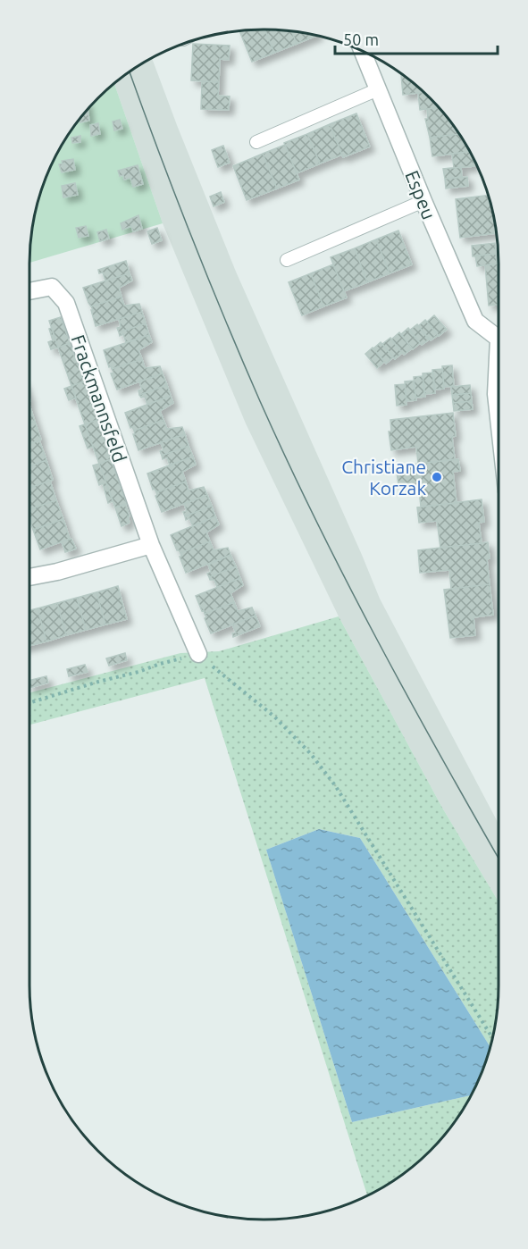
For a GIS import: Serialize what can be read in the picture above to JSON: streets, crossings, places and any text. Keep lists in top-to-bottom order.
{
  "streets": {
    "street": ["Espeu", "Frackmannsfeld"]
  },
  "places": ["Christiane Korzak"],
  "scale_bar": "50 m"
}
